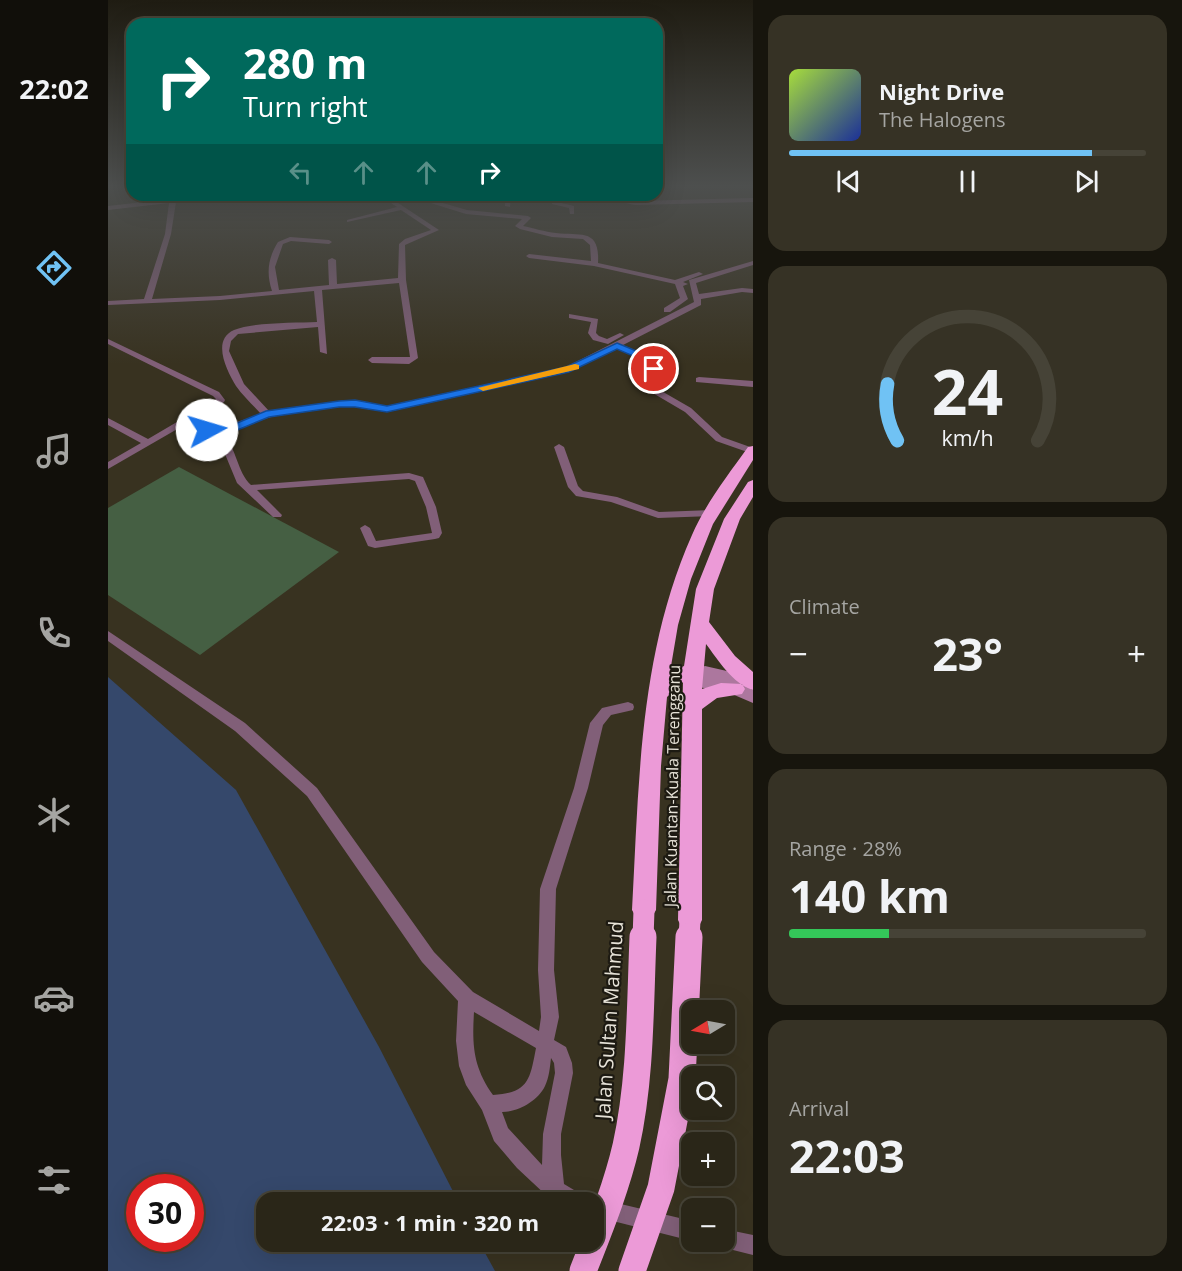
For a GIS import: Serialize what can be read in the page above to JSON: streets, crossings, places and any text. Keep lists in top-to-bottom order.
{
  "streets": {
    "highway": ["Jalan Kuantan-Kuala Terengganu", "Jalan Sultan Mahmud"]
  },
  "crossings": [
    ["Jalan Kuantan-Kuala Terengganu", "Jalan Sultan Mahmud"]
  ],
  "north": "left",
  "page": {
    "tabs": "22:02",
    "turn": ["280 m", "Turn right"],
    "song": ["Night Drive", "The Halogens"],
    "tile": [
      "Climate",
      ["Range · 28%", "140 km"],
      ["Arrival", "22:03"]
    ],
    "heat": ["−", "23°", "+"],
    "map_buttons": ["+", "−"],
    "limit": "30",
    "trip": "22:03 · 1 min · 320 m",
    "gauge": ["24", "km/h"]
  }
}
